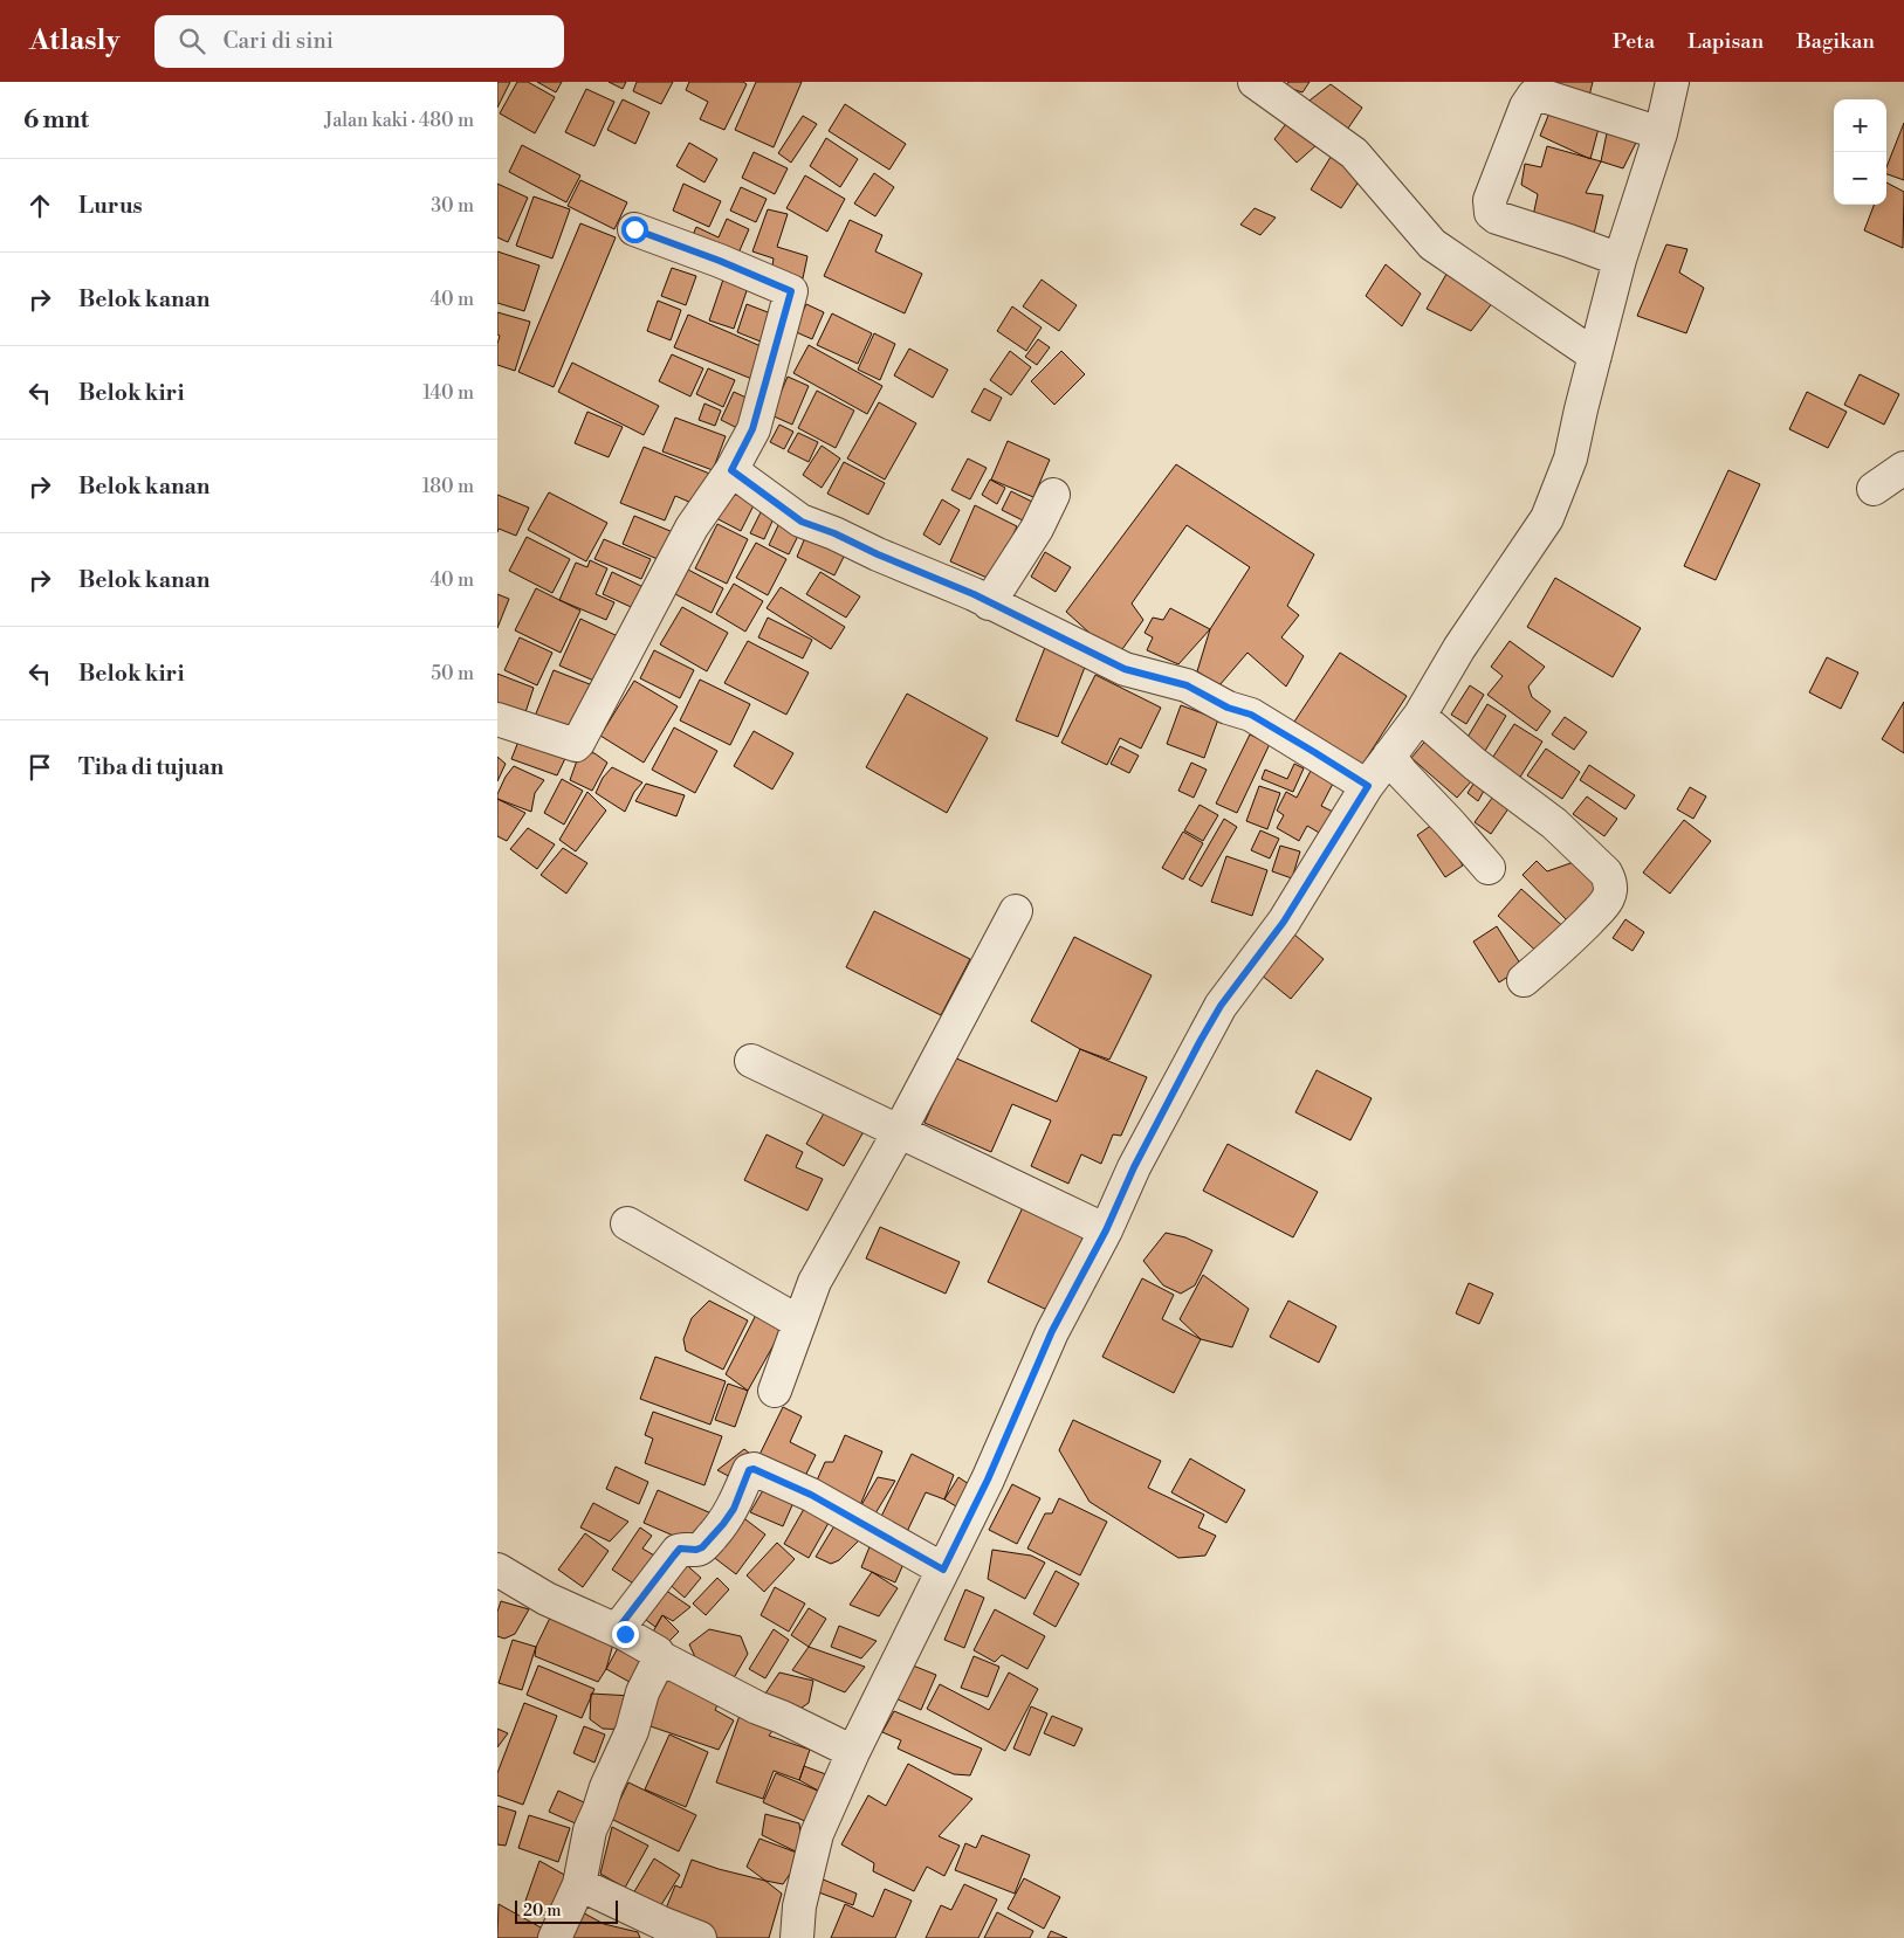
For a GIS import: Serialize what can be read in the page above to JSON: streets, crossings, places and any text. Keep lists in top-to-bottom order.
{
  "scale_bar": "20 m",
  "page": {
    "header": "Atlasly",
    "search": "Cari di sini",
    "nav": ["Peta", "Lapisan", "Bagikan"],
    "heading": ["6 mnt", "Jalan kaki · 480 m"],
    "map_buttons": ["+", "−"],
    "list": [
      ["Lurus", "30 m"],
      ["Belok kanan", "40 m"],
      ["Belok kiri", "140 m"],
      ["Belok kanan", "180 m"],
      ["Belok kanan", "40 m"],
      ["Belok kiri", "50 m"],
      "Tiba di tujuan"
    ],
    "scale": "20 m"
  }
}
